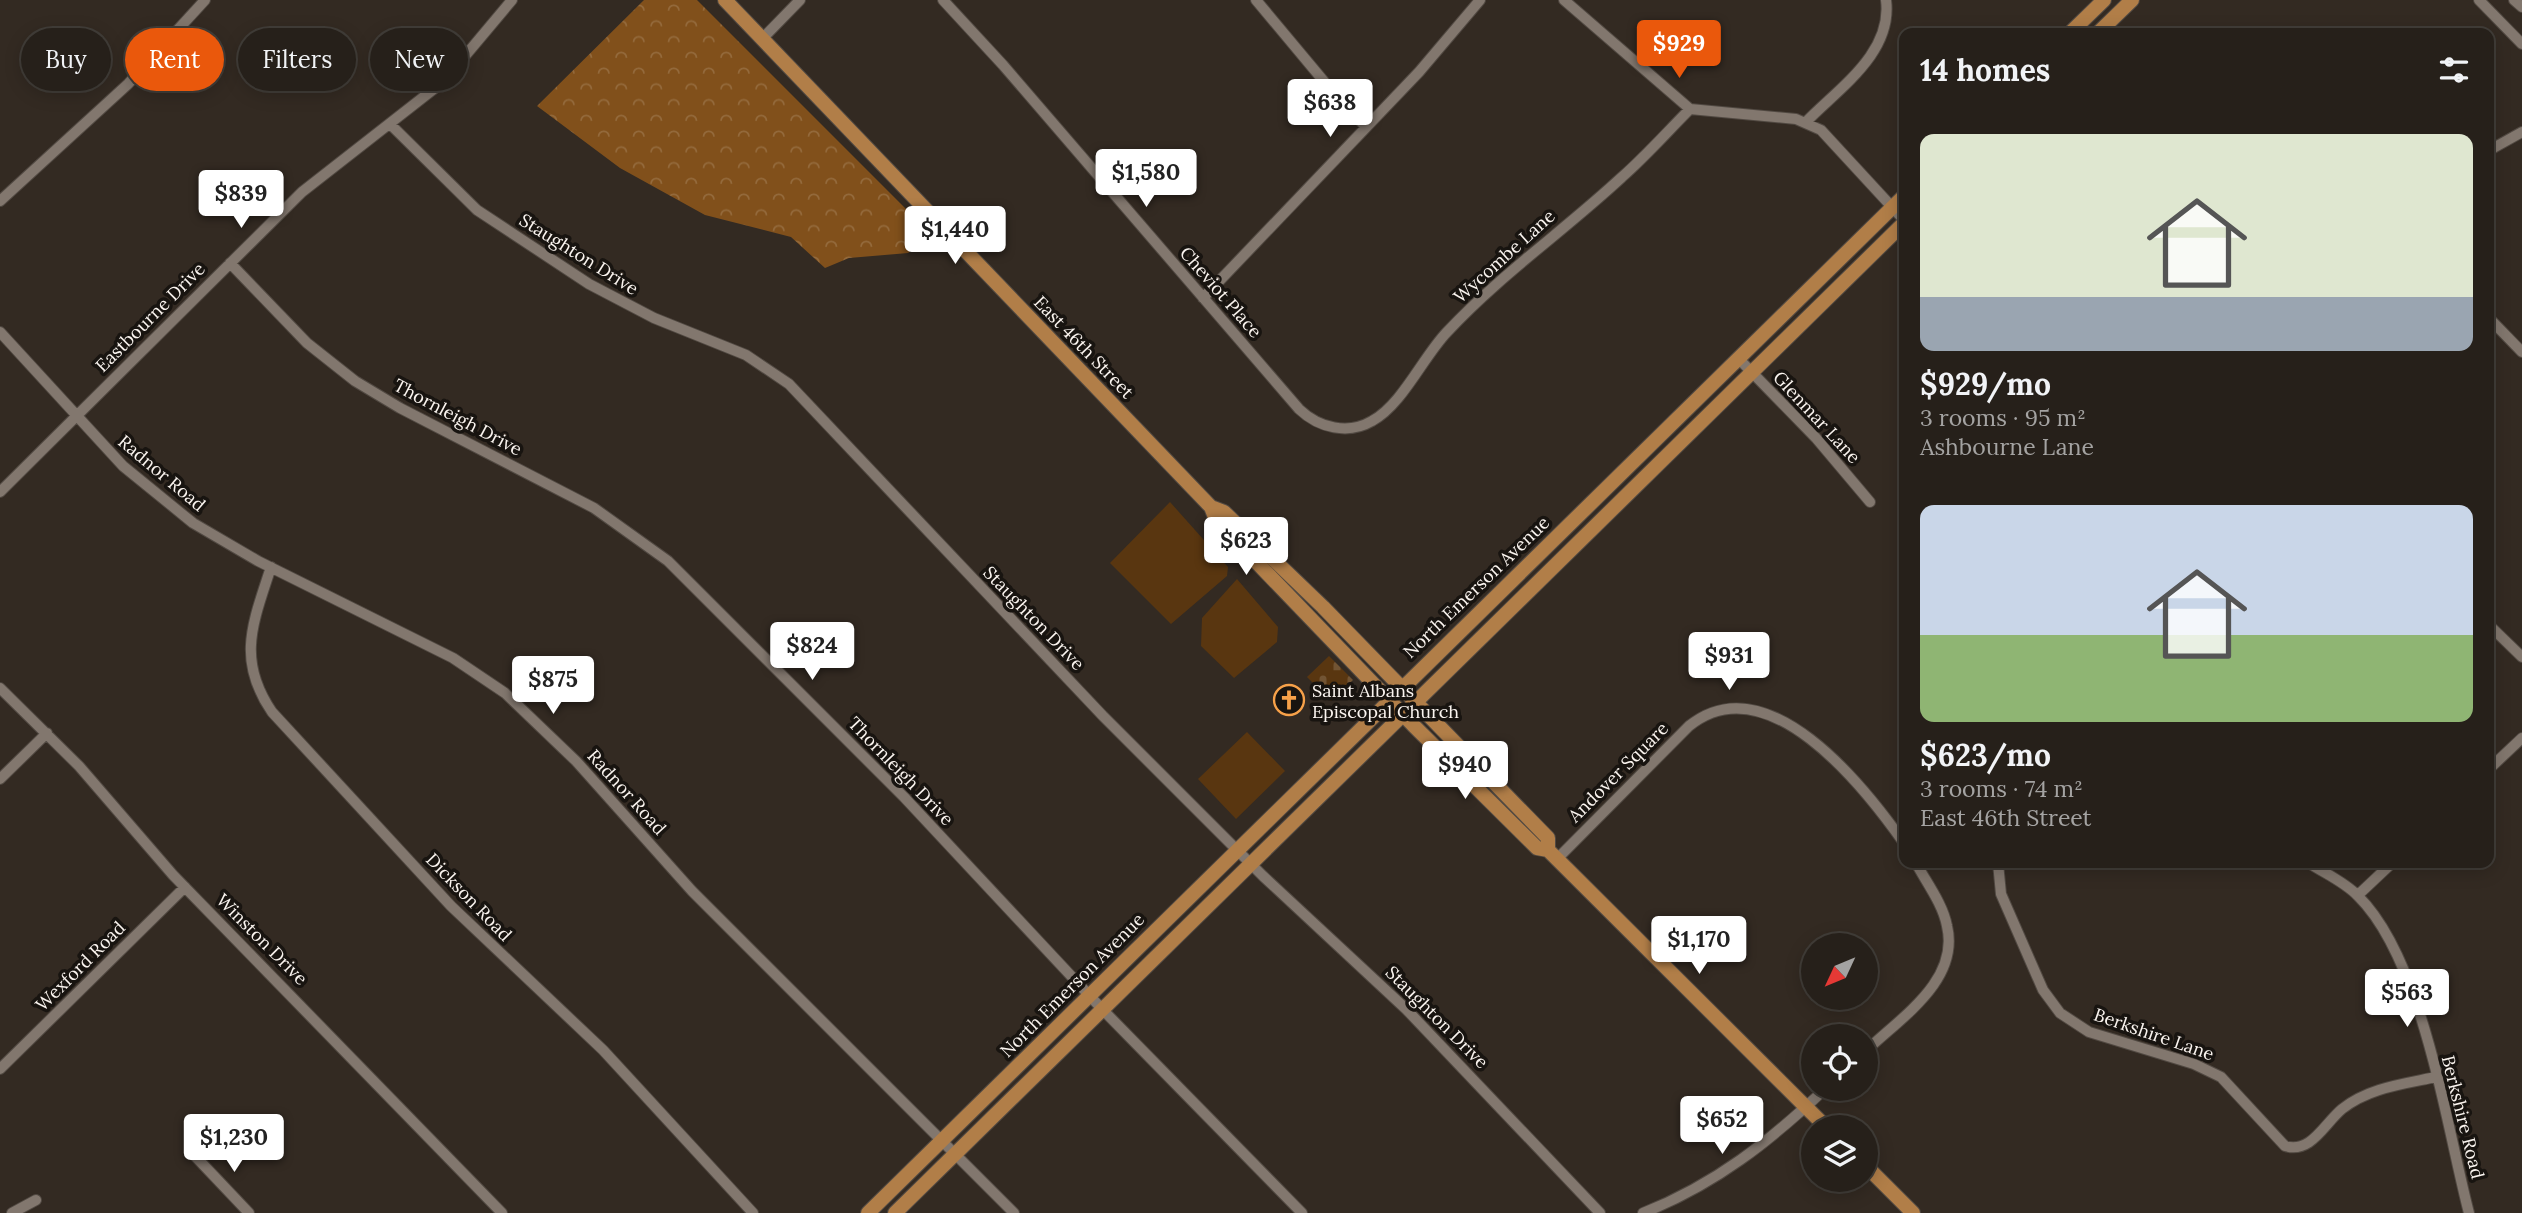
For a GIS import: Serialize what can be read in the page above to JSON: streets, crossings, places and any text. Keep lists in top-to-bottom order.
{
  "streets": {
    "main road": ["East 46th Street", "North Emerson Avenue"],
    "street": [
      "Staughton Drive",
      "Wycombe Lane",
      "Cheviot Place",
      "Eastbourne Drive",
      "Thornleigh Drive",
      "Glenmar Lane",
      "Radnor Road",
      "Andover Square",
      "Dickson Road",
      "Winston Drive",
      "Wexford Road",
      "Berkshire Lane",
      "Berkshire Road"
    ]
  },
  "crossings": [
    ["Staughton Drive", "Eastbourne Drive"],
    ["Staughton Drive", "North Emerson Avenue"],
    ["Wycombe Lane", "Cheviot Place"],
    ["Eastbourne Drive", "Thornleigh Drive"],
    ["Eastbourne Drive", "Radnor Road"],
    ["East 46th Street", "North Emerson Avenue"],
    ["East 46th Street", "Andover Square"],
    ["Thornleigh Drive", "North Emerson Avenue"],
    ["Glenmar Lane", "North Emerson Avenue"],
    ["Radnor Road", "North Emerson Avenue"],
    ["Radnor Road", "Dickson Road"],
    ["Winston Drive", "Wexford Road"],
    ["Berkshire Lane", "Berkshire Road"]
  ],
  "places": {
    "church": ["Saint Albans Episcopal Church"]
  },
  "north": "bottom left",
  "page": {
    "price": [
      "$929",
      "$638",
      "$1,580",
      "$839",
      "$1,440",
      "$623",
      "$824",
      "$931",
      "$875",
      "$940",
      "$1,170",
      "$563",
      "$652",
      "$1,230"
    ],
    "chip": [
      "Buy",
      "Rent",
      "Filters",
      "New"
    ],
    "heading": "14 homes",
    "list": [
      {
        "name": "$929/mo",
        "note": "3 rooms · 95 m² · Ashbourne Lane"
      },
      {
        "name": "$623/mo",
        "note": "3 rooms · 74 m² · East 46th Street"
      }
    ]
  }
}
